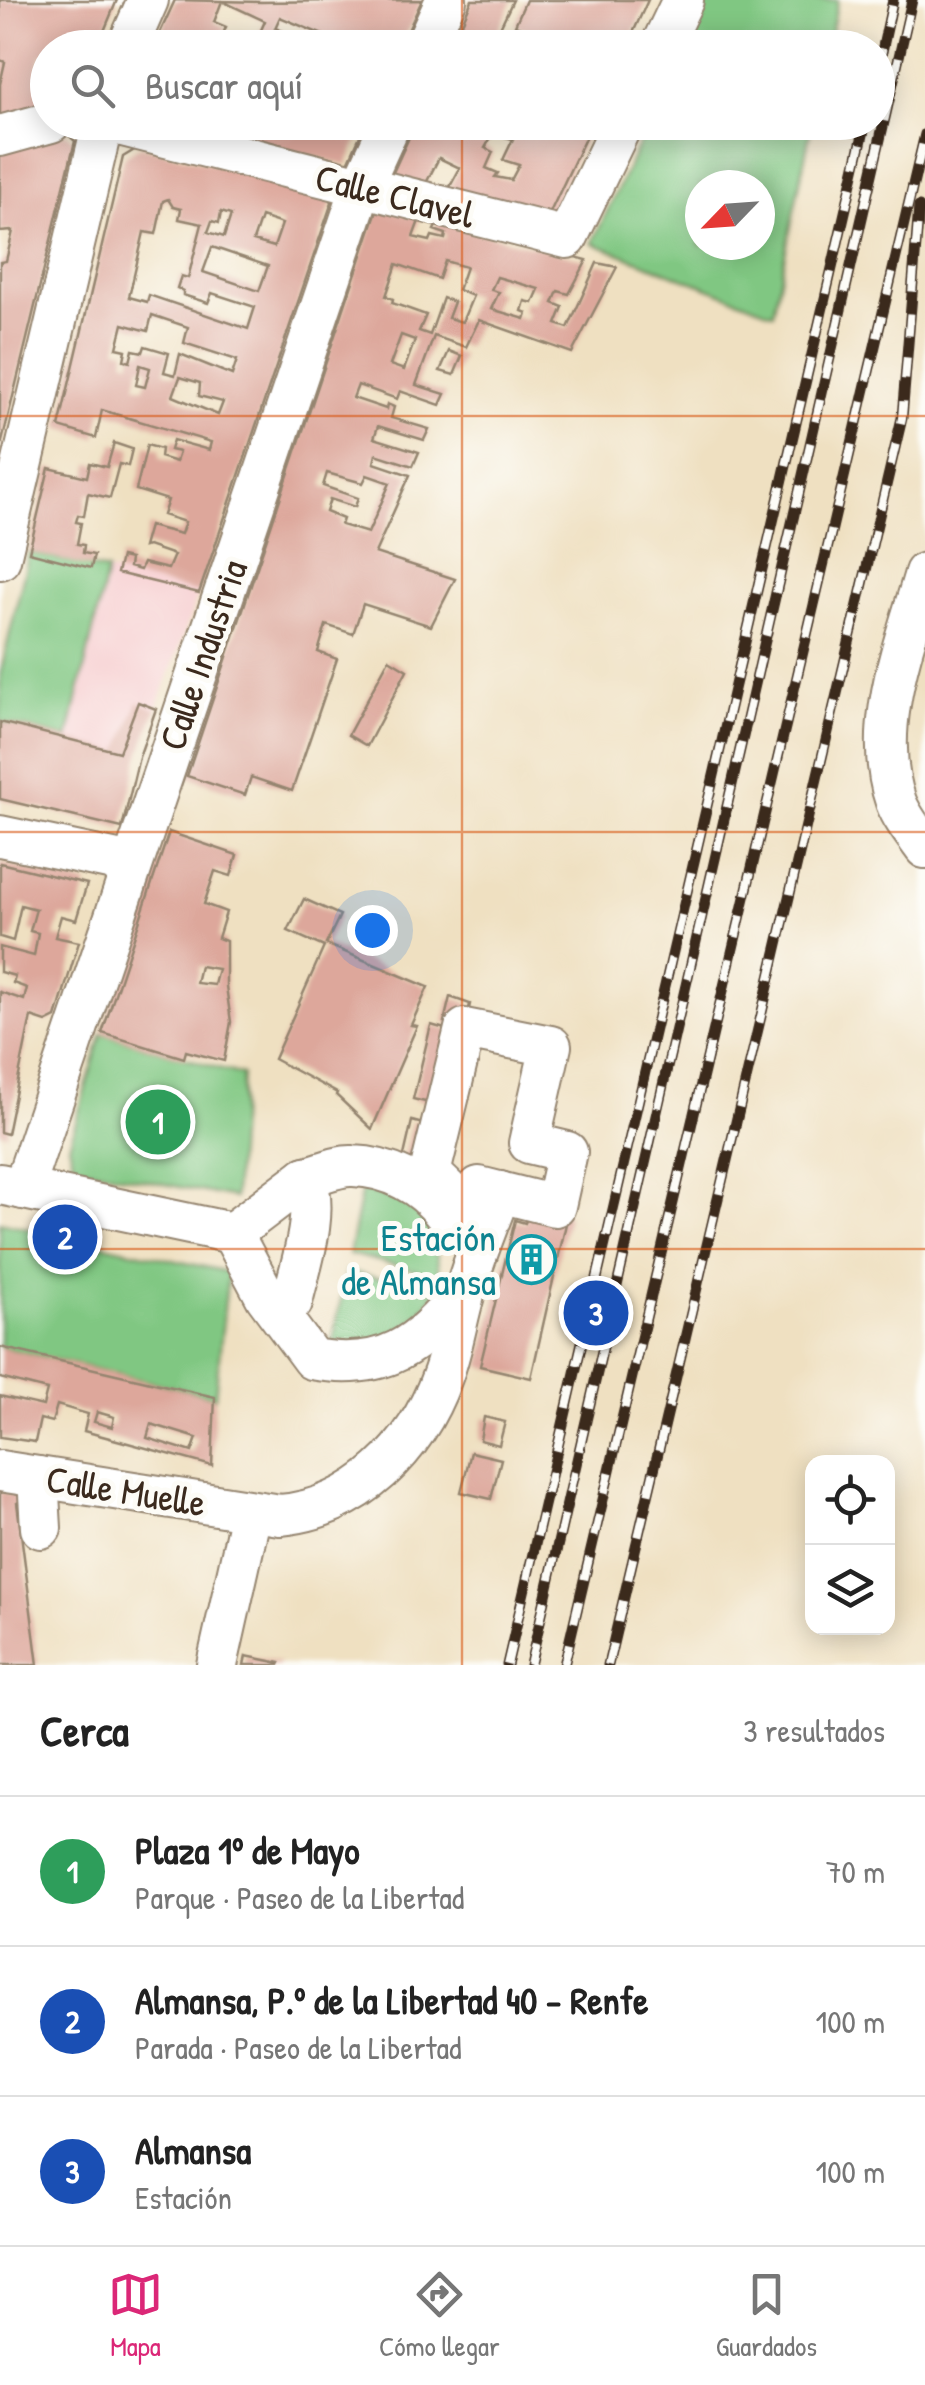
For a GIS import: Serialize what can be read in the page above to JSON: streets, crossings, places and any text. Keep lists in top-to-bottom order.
{
  "streets": {
    "street": ["Calle Clavel", "Calle Industria", "Calle Muelle"]
  },
  "crossings": [
    ["Calle Clavel", "Calle Industria"]
  ],
  "places": {
    "building": ["Estación de Almansa"]
  },
  "north": "bottom left",
  "page": {
    "search": "Buscar aquí",
    "pins": ["1", "2", "3"],
    "heading": ["Cerca", "3 resultados"],
    "list": [
      {
        "mark": "1",
        "name": "Plaza 1º de Mayo",
        "note": "Parque · Paseo de la Libertad",
        "value": "70 m"
      },
      {
        "mark": "2",
        "name": "Almansa, P.º de la Libertad 40 - Renfe",
        "note": "Parada · Paseo de la Libertad",
        "value": "100 m"
      },
      {
        "mark": "3",
        "name": "Almansa",
        "note": "Estación",
        "value": "100 m"
      }
    ],
    "nav": ["Mapa", "Cómo llegar", "Guardados"]
  }
}
